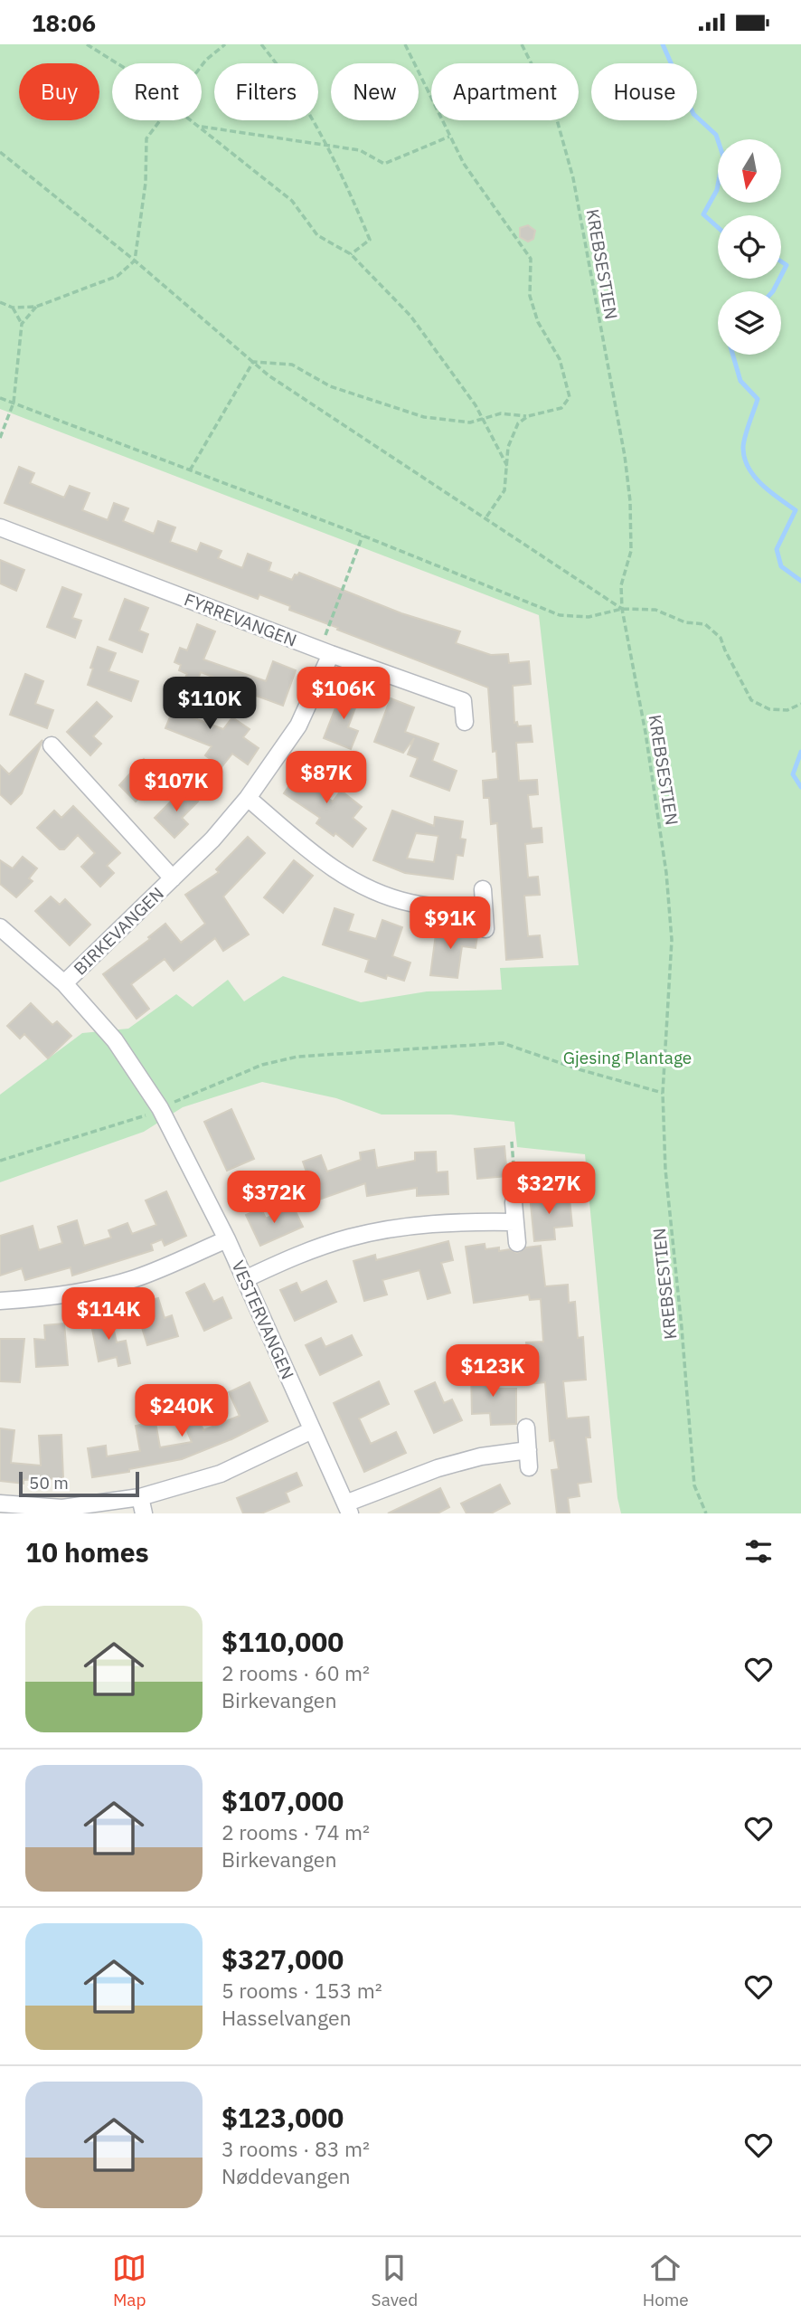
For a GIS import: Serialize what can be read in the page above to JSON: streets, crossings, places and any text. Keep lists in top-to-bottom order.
{
  "streets": {
    "street": ["FYRREVANGEN", "BIRKEVANGEN", "VESTERVANGEN"],
    "path": ["KREBSESTIEN"]
  },
  "crossings": [
    ["FYRREVANGEN", "BIRKEVANGEN"],
    ["BIRKEVANGEN", "VESTERVANGEN"]
  ],
  "parks": ["Gjesing Plantage"],
  "scale_bar": "50 m",
  "north": "bottom",
  "page": {
    "status": "18:06",
    "chip": [
      "Buy",
      "Rent",
      "Filters",
      "New",
      "Apartment",
      "House"
    ],
    "price": [
      "$106K",
      "$110K",
      "$87K",
      "$107K",
      "$91K",
      "$327K",
      "$372K",
      "$114K",
      "$123K",
      "$240K"
    ],
    "scale": "50 m",
    "heading": "10 homes",
    "list": [
      {
        "name": "$110,000",
        "note": "2 rooms · 60 m² · Birkevangen"
      },
      {
        "name": "$107,000",
        "note": "2 rooms · 74 m² · Birkevangen"
      },
      {
        "name": "$327,000",
        "note": "5 rooms · 153 m² · Hasselvangen"
      },
      {
        "name": "$123,000",
        "note": "3 rooms · 83 m² · Nøddevangen"
      }
    ],
    "tabs": ["Map", "Saved", "Home"]
  }
}
